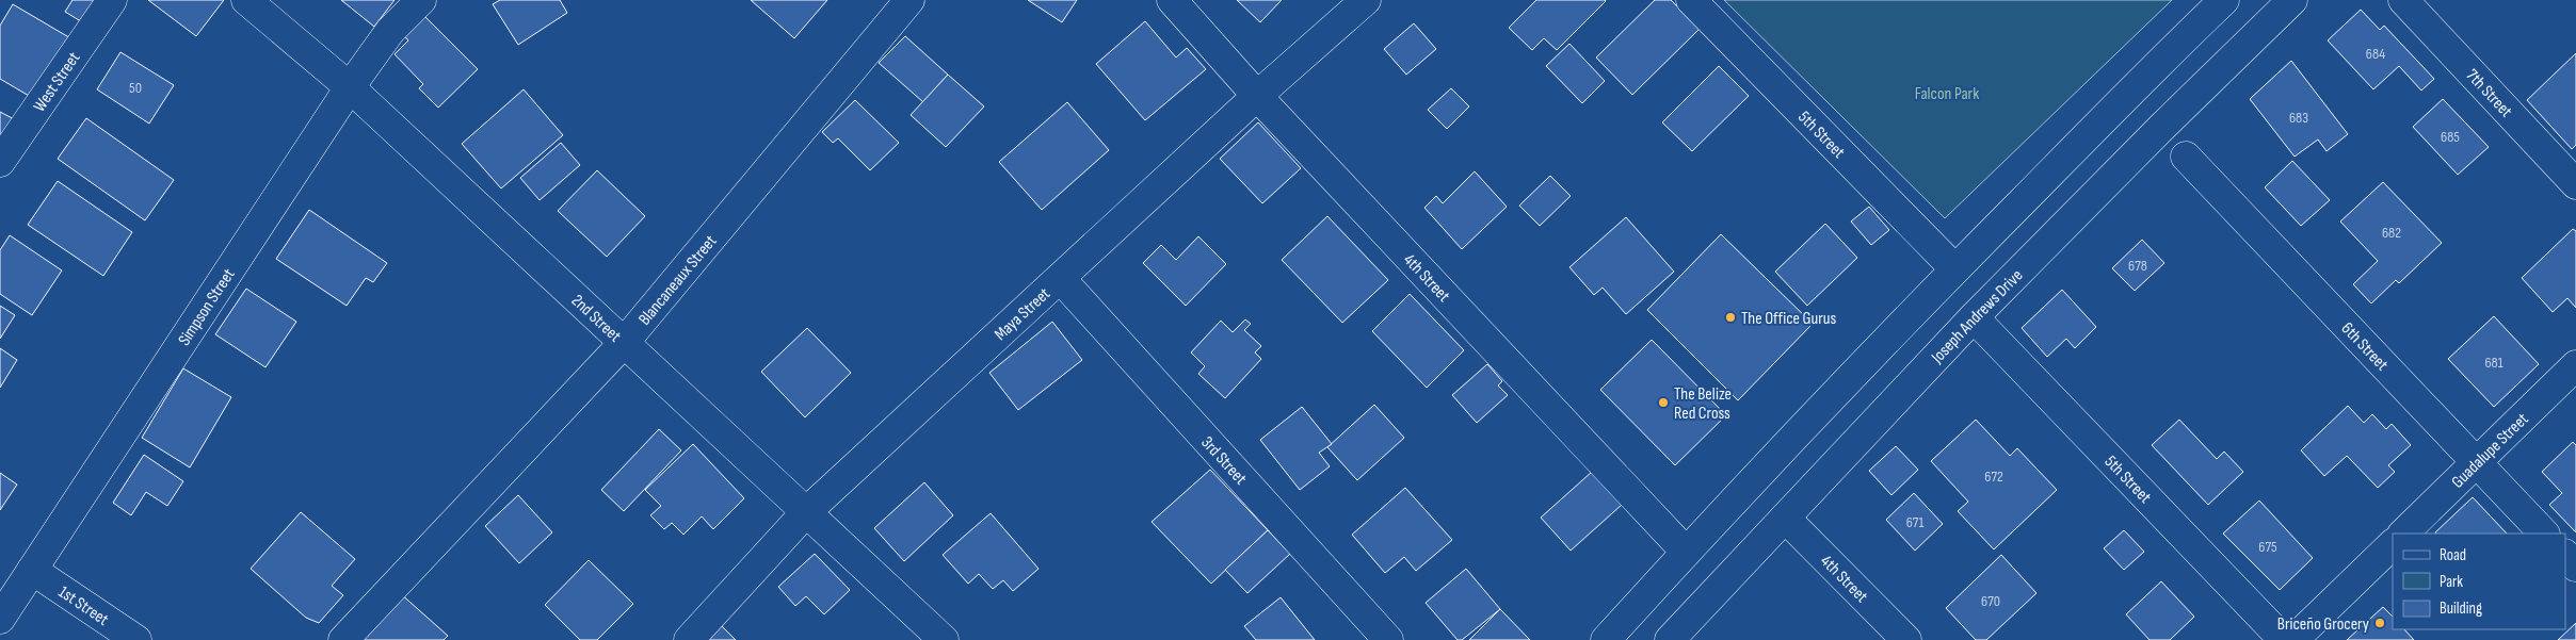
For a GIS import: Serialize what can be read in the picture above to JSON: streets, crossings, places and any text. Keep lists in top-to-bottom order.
{
  "streets": {
    "main road": [
      "West Street",
      "7th Street",
      "5th Street",
      "4th Street",
      "Blancaneaux Street",
      "Simpson Street",
      "Maya Street",
      "Joseph Andrews Drive",
      "2nd Street",
      "6th Street",
      "Guadalupe Street",
      "3rd Street",
      "1st Street"
    ]
  },
  "crossings": [
    ["5th Street", "Joseph Andrews Drive"],
    ["4th Street", "Maya Street"],
    ["4th Street", "Joseph Andrews Drive"],
    ["Blancaneaux Street", "2nd Street"],
    ["Simpson Street", "2nd Street"],
    ["Simpson Street", "1st Street"],
    ["Maya Street", "2nd Street"],
    ["Maya Street", "3rd Street"],
    ["6th Street", "Guadalupe Street"]
  ],
  "parks": ["Falcon Park"],
  "places": ["The Office Gurus", "The Belize Red Cross", "Briceño Grocery"],
  "house_numbers": [
    "684",
    "50",
    "683",
    "685",
    "682",
    "678",
    "681",
    "672",
    "671",
    "675",
    "670"
  ],
  "legend": ["Road", "Park", "Building"]
}
